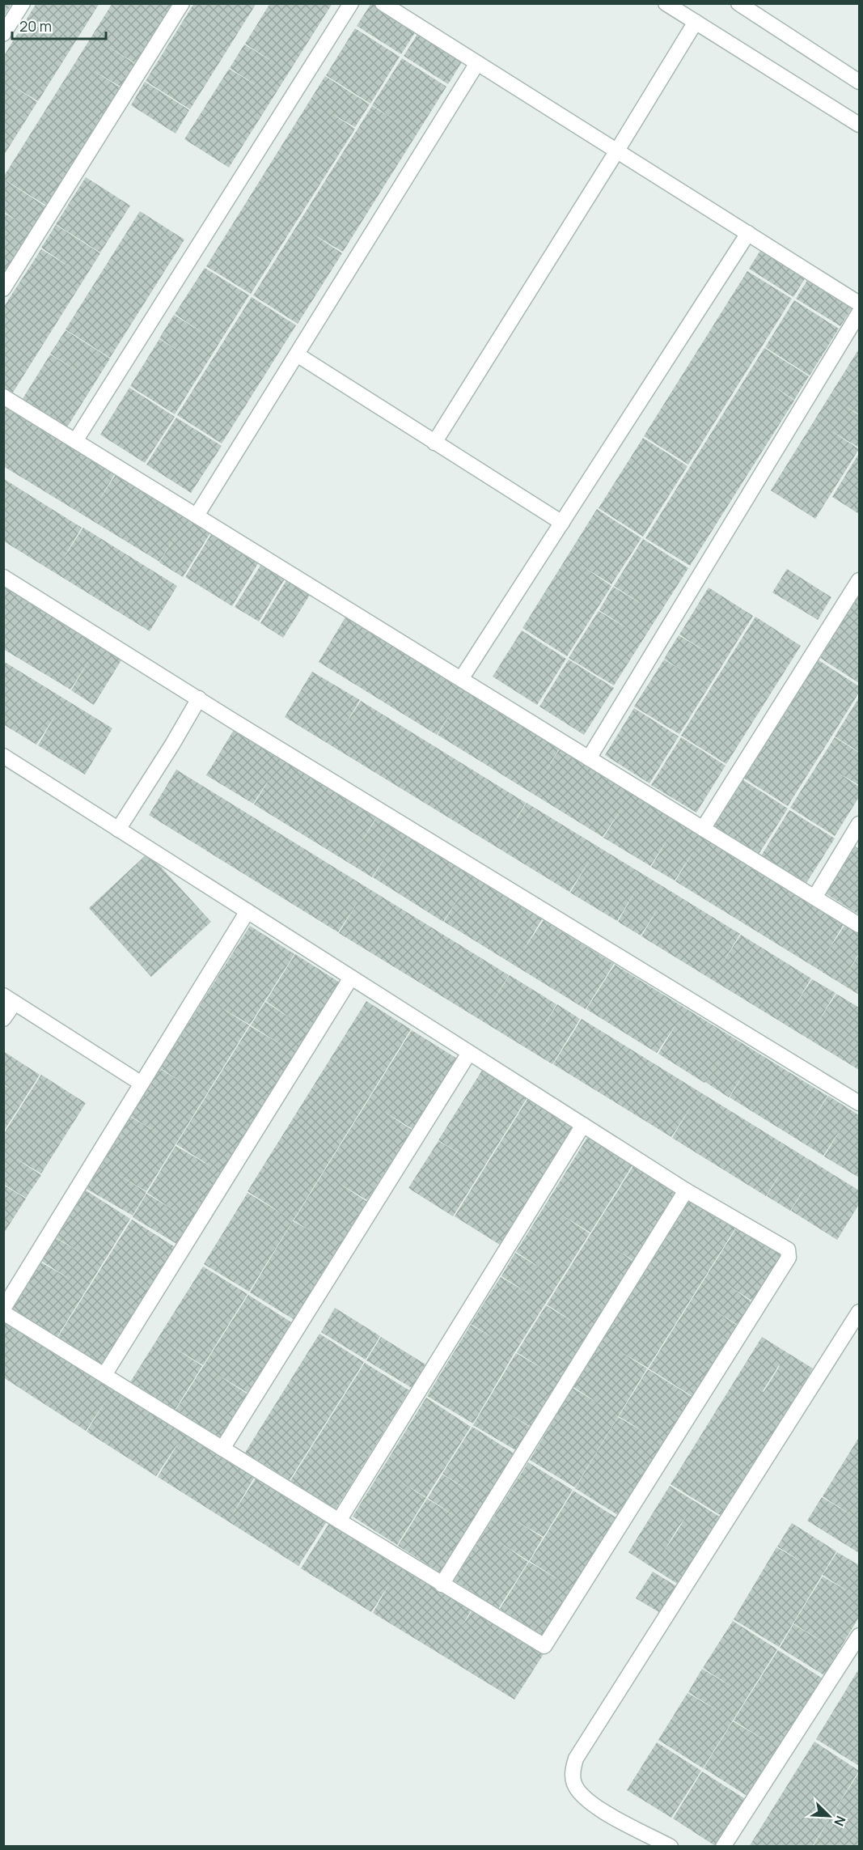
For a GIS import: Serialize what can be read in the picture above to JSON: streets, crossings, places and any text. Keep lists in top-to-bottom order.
{
  "scale_bar": "20 m",
  "north": "bottom right"
}
